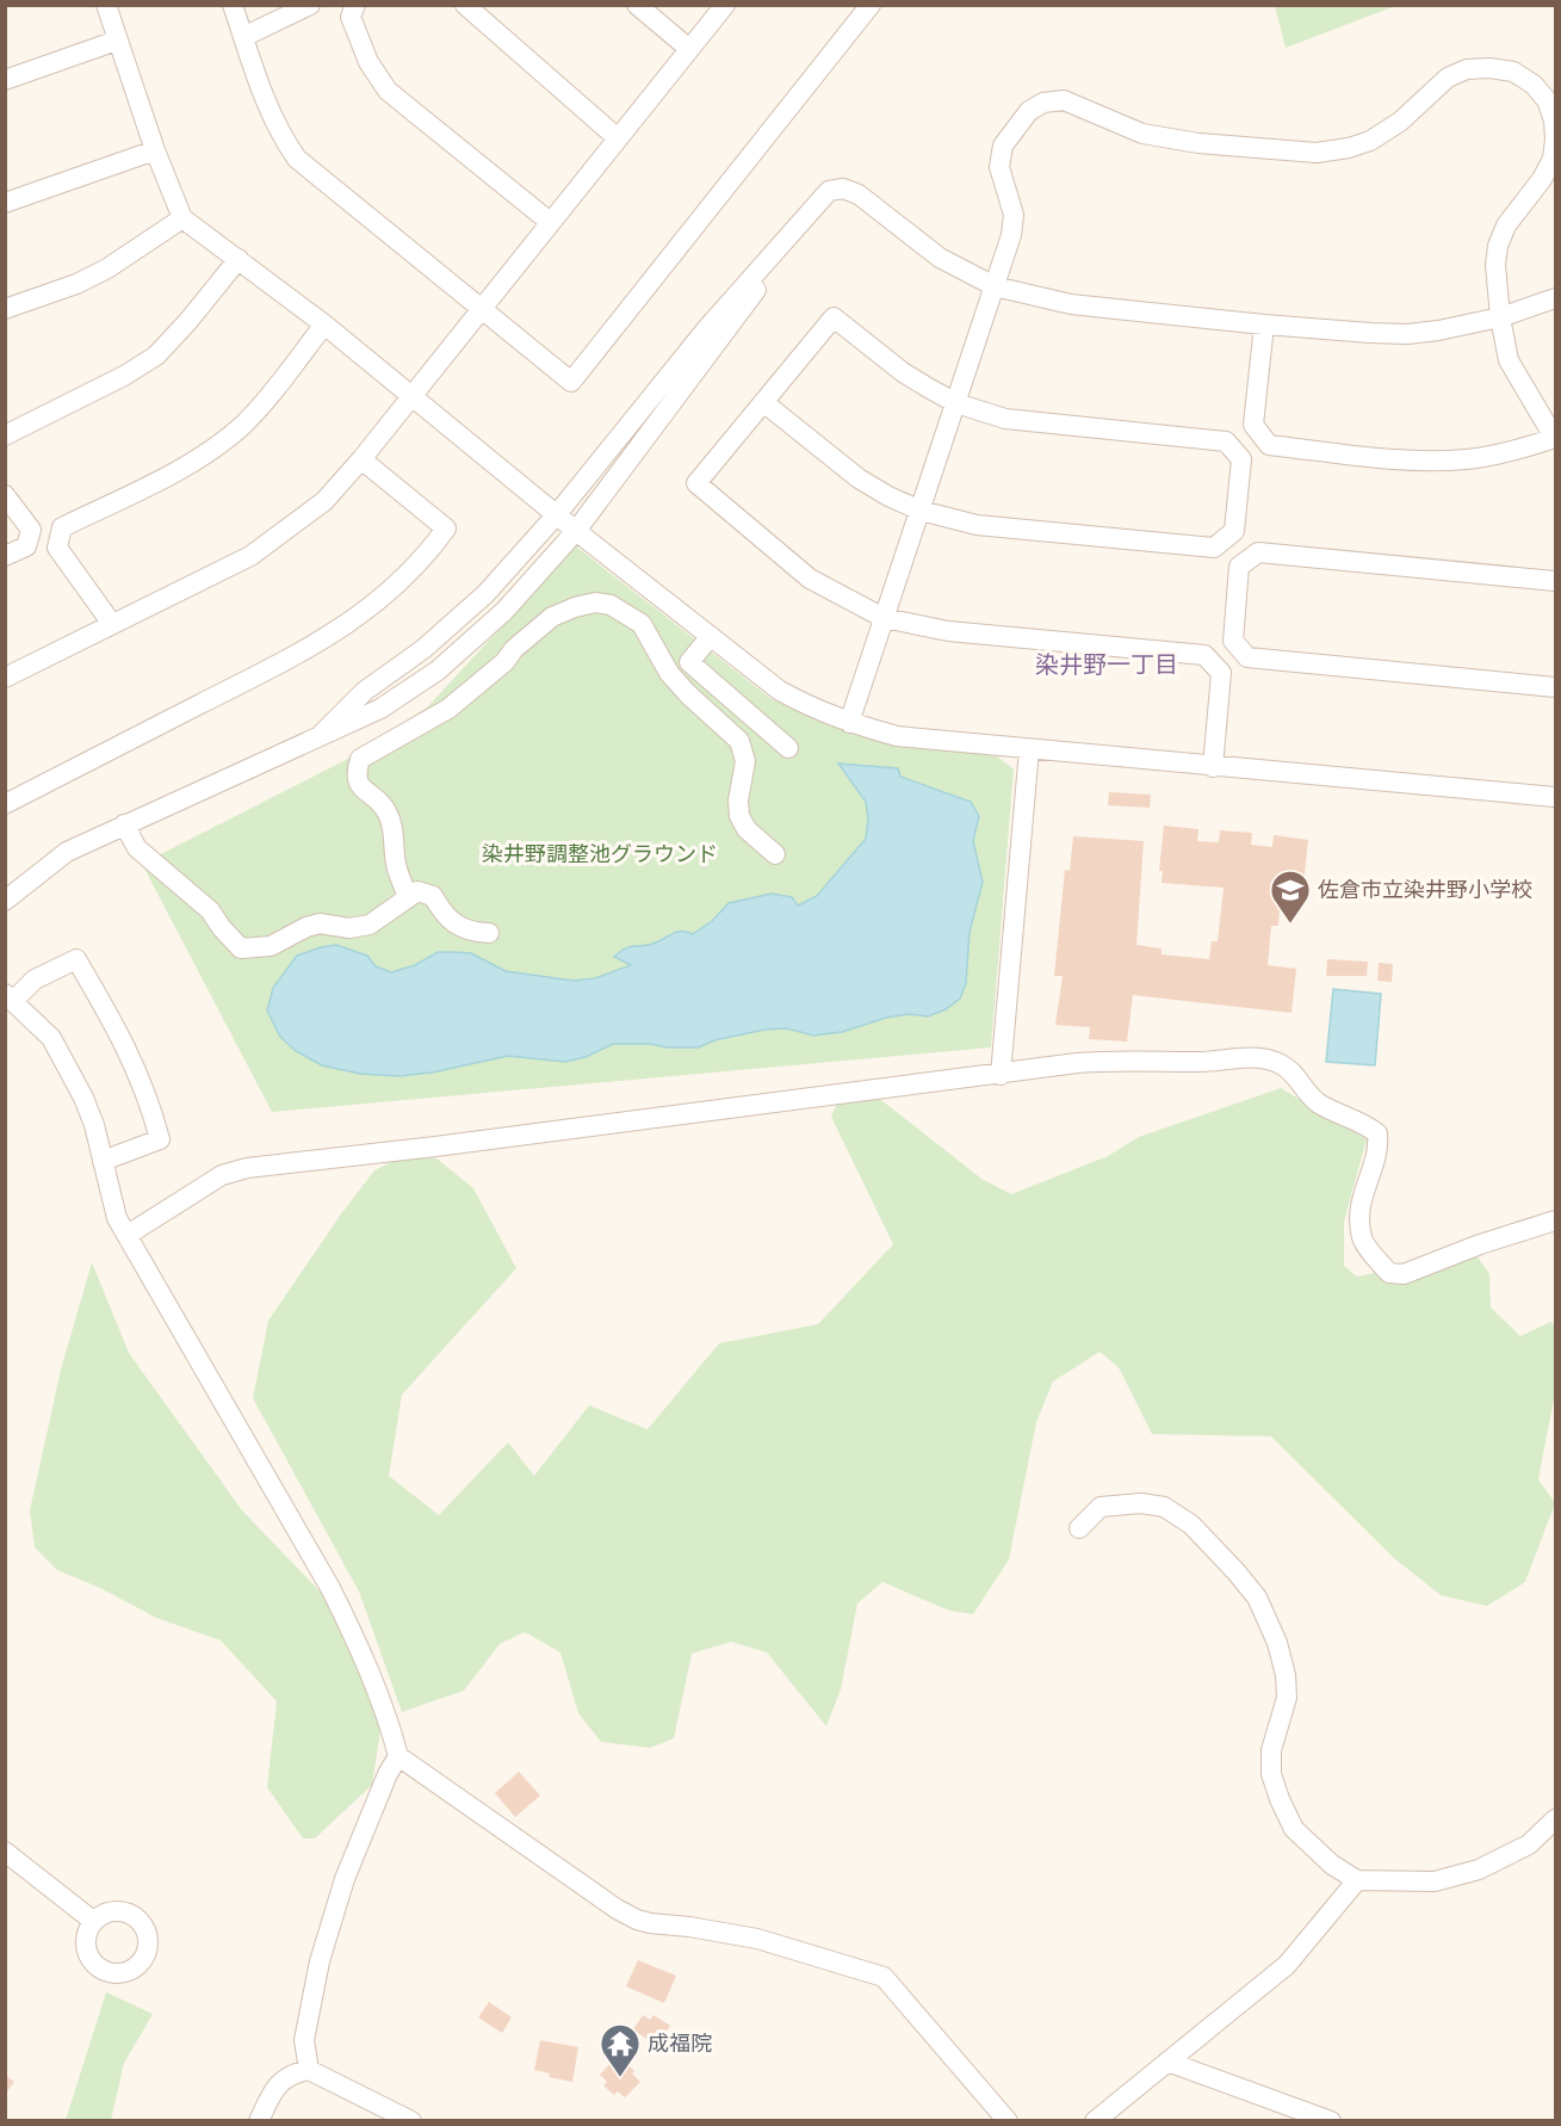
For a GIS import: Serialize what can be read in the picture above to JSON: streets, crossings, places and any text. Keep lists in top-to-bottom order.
{
  "districts": ["染井野一丁目"],
  "parks": ["染井野調整池グラウンド"],
  "places": {
    "school or university": ["佐倉市立染井野小学校"],
    "temple": ["成福院"]
  }
}
